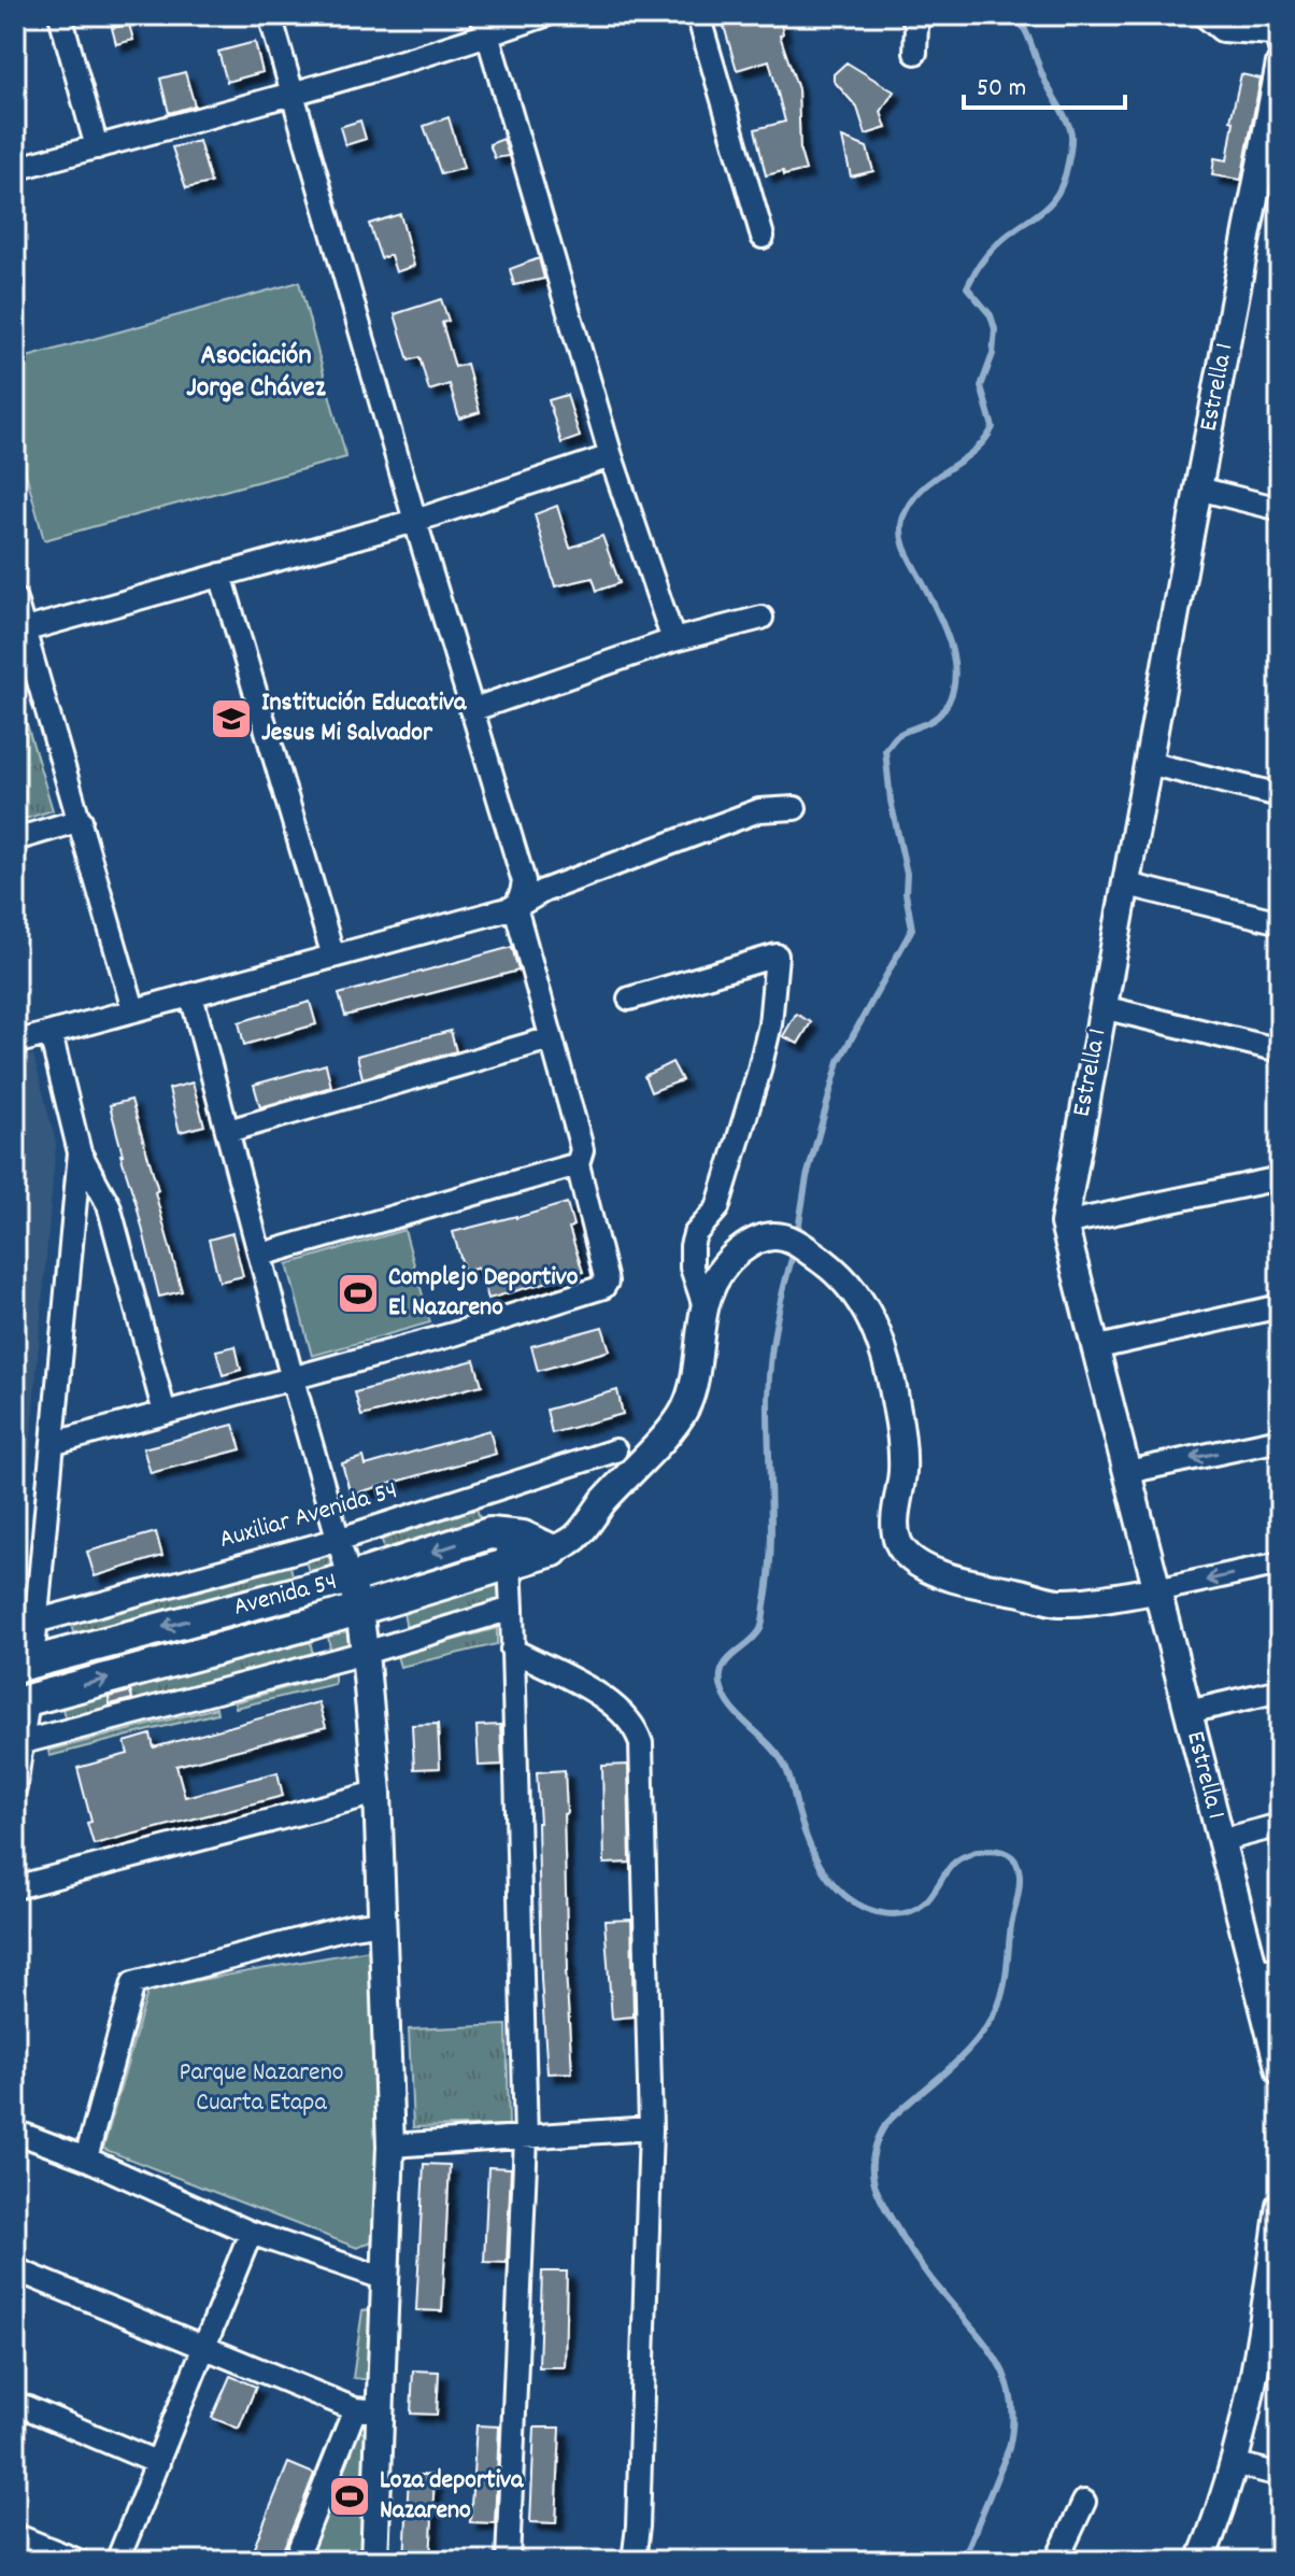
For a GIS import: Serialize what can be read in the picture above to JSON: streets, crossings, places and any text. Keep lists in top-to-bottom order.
{
  "streets": {
    "main road": ["Avenida 54"],
    "street": ["Estrella 1", "Auxiliar Avenida 54"]
  },
  "districts": ["Asociación Jorge Chávez"],
  "parks": ["Parque Nazareno Cuarta Etapa"],
  "places": {
    "school or university": ["Institución Educativa Jesus Mi Salvador"],
    "sports": ["Complejo Deportivo El Nazareno", "Loza deportiva Nazareno"]
  },
  "scale_bar": "50 m"
}
